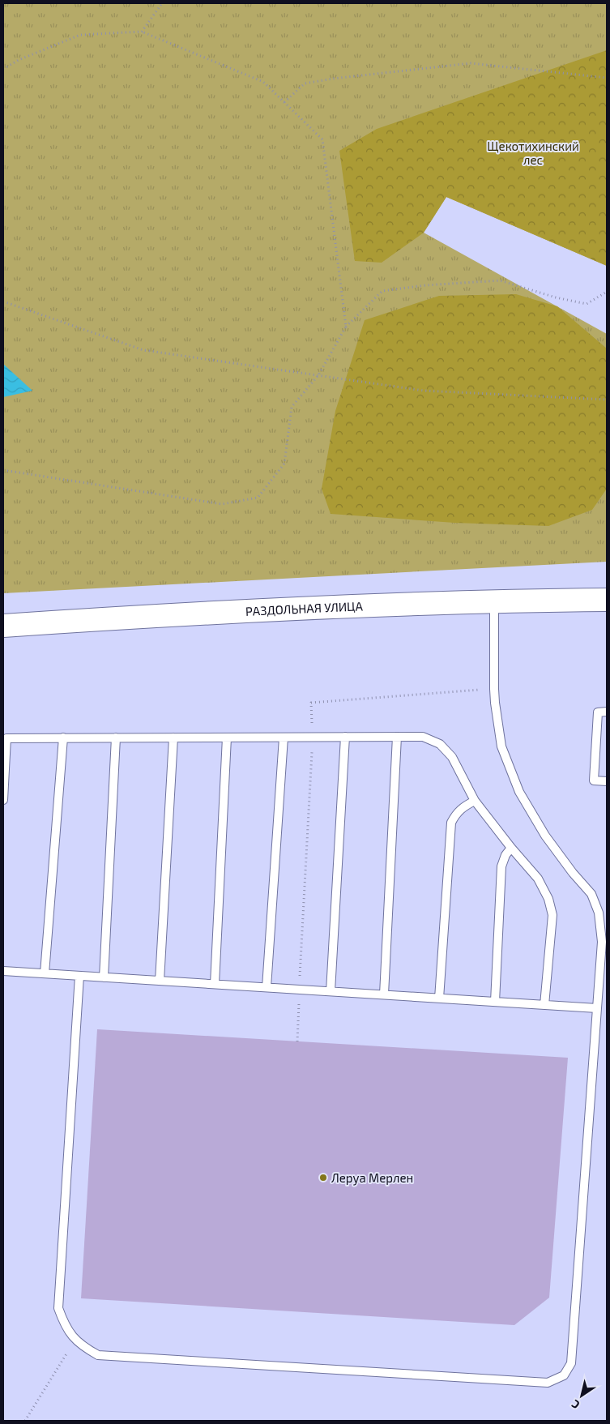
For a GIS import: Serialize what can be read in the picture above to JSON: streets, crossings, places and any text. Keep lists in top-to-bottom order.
{
  "streets": {
    "main road": ["РАЗДОЛЬНАЯ УЛИЦА"]
  },
  "parks": ["Щекотихинский лес"],
  "places": ["Леруа Мерлен"],
  "north": "bottom left"
}
